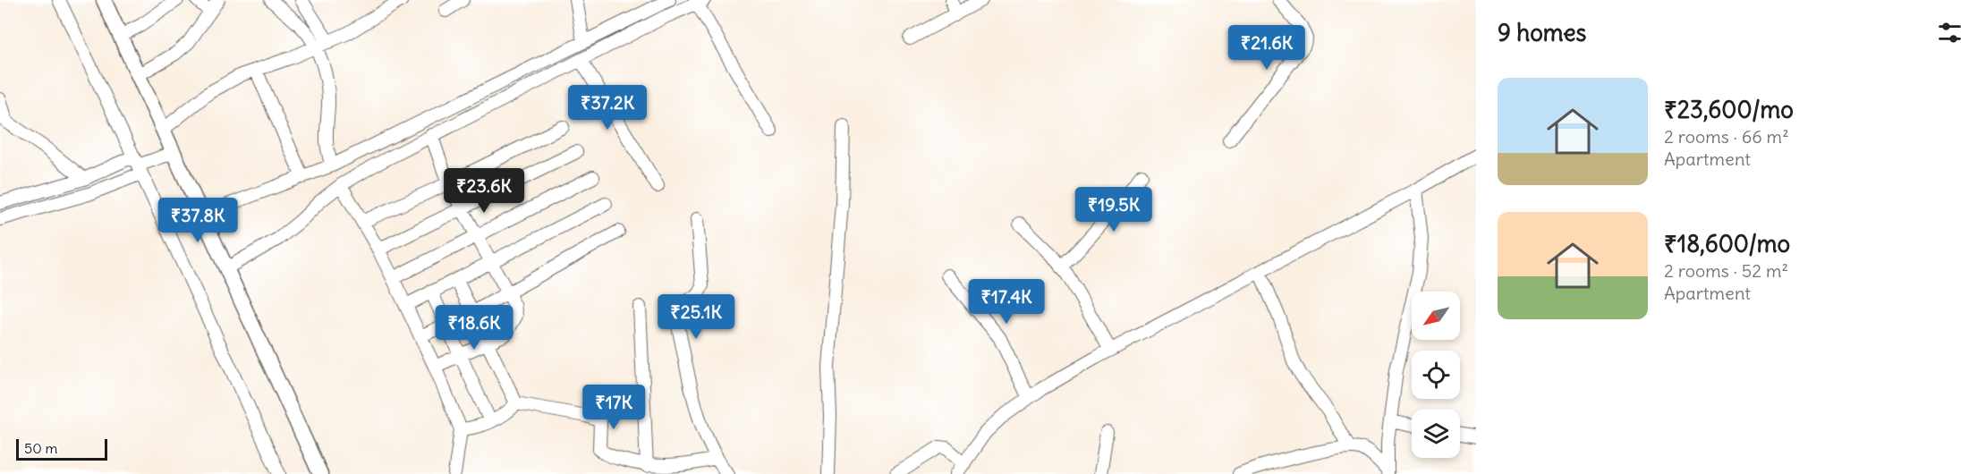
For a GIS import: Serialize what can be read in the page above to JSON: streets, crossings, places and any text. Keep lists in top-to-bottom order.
{
  "scale_bar": "50 m",
  "north": "bottom left",
  "page": {
    "heading": "9 homes",
    "price": [
      "₹21.6K",
      "₹37.2K",
      "₹23.6K",
      "₹19.5K",
      "₹37.8K",
      "₹17.4K",
      "₹25.1K",
      "₹18.6K",
      "₹17K"
    ],
    "list": [
      {
        "name": "₹23,600/mo",
        "note": "2 rooms · 66 m² · Apartment"
      },
      {
        "name": "₹18,600/mo",
        "note": "2 rooms · 52 m² · Apartment"
      }
    ],
    "scale": "50 m"
  }
}
